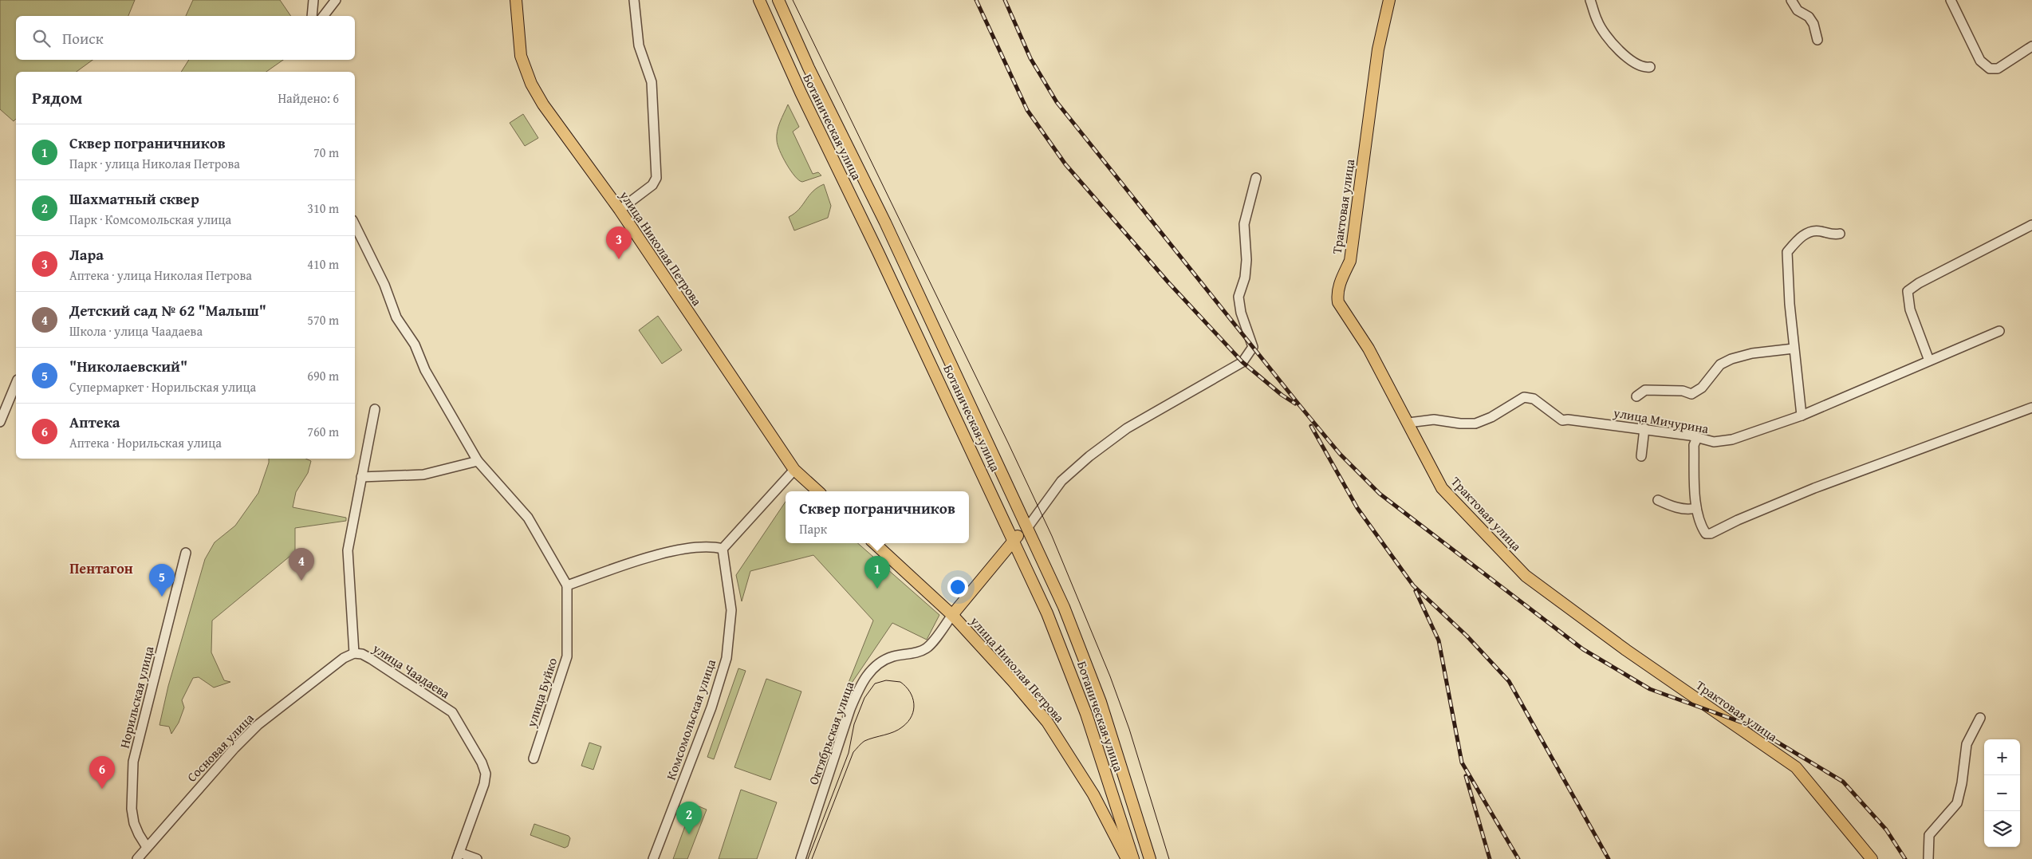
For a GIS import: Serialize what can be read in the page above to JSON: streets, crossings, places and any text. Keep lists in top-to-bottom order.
{
  "streets": {
    "main road": ["Ботаническая улица", "Трактовая улица", "улица Николая Петрова"],
    "street": [
      "улица Мичурина",
      "улица Чаадаева",
      "улица Буйко",
      "Норильская улица",
      "Комсомольская улица",
      "Октябрьская улица",
      "Сосновая улица"
    ]
  },
  "crossings": [
    ["Трактовая улица", "улица Мичурина"],
    ["улица Николая Петрова", "Октябрьская улица"],
    ["улица Чаадаева", "Сосновая улица"],
    ["Норильская улица", "Сосновая улица"]
  ],
  "districts": ["Пентагон"],
  "page": {
    "search": "Поиск",
    "heading": ["Рядом", "Найдено: 6"],
    "list": [
      {
        "mark": "1",
        "name": "Сквер пограничников",
        "note": "Парк · улица Николая Петрова",
        "value": "70 m"
      },
      {
        "mark": "2",
        "name": "Шахматный сквер",
        "note": "Парк · Комсомольская улица",
        "value": "310 m"
      },
      {
        "mark": "3",
        "name": "Лара",
        "note": "Аптека · улица Николая Петрова",
        "value": "410 m"
      },
      {
        "mark": "4",
        "name": "Детский сад № 62 \"Малыш\"",
        "note": "Школа · улица Чаадаева",
        "value": "570 m"
      },
      {
        "mark": "5",
        "name": "\"Николаевский\"",
        "note": "Супермаркет · Норильская улица",
        "value": "690 m"
      },
      {
        "mark": "6",
        "name": "Аптека",
        "note": "Аптека · Норильская улица",
        "value": "760 m"
      }
    ],
    "pins": [
      "3",
      "4",
      "1",
      "5",
      "6",
      "2"
    ],
    "popup": ["Сквер пограничников", "Парк"],
    "map_buttons": ["+", "−"]
  }
}
